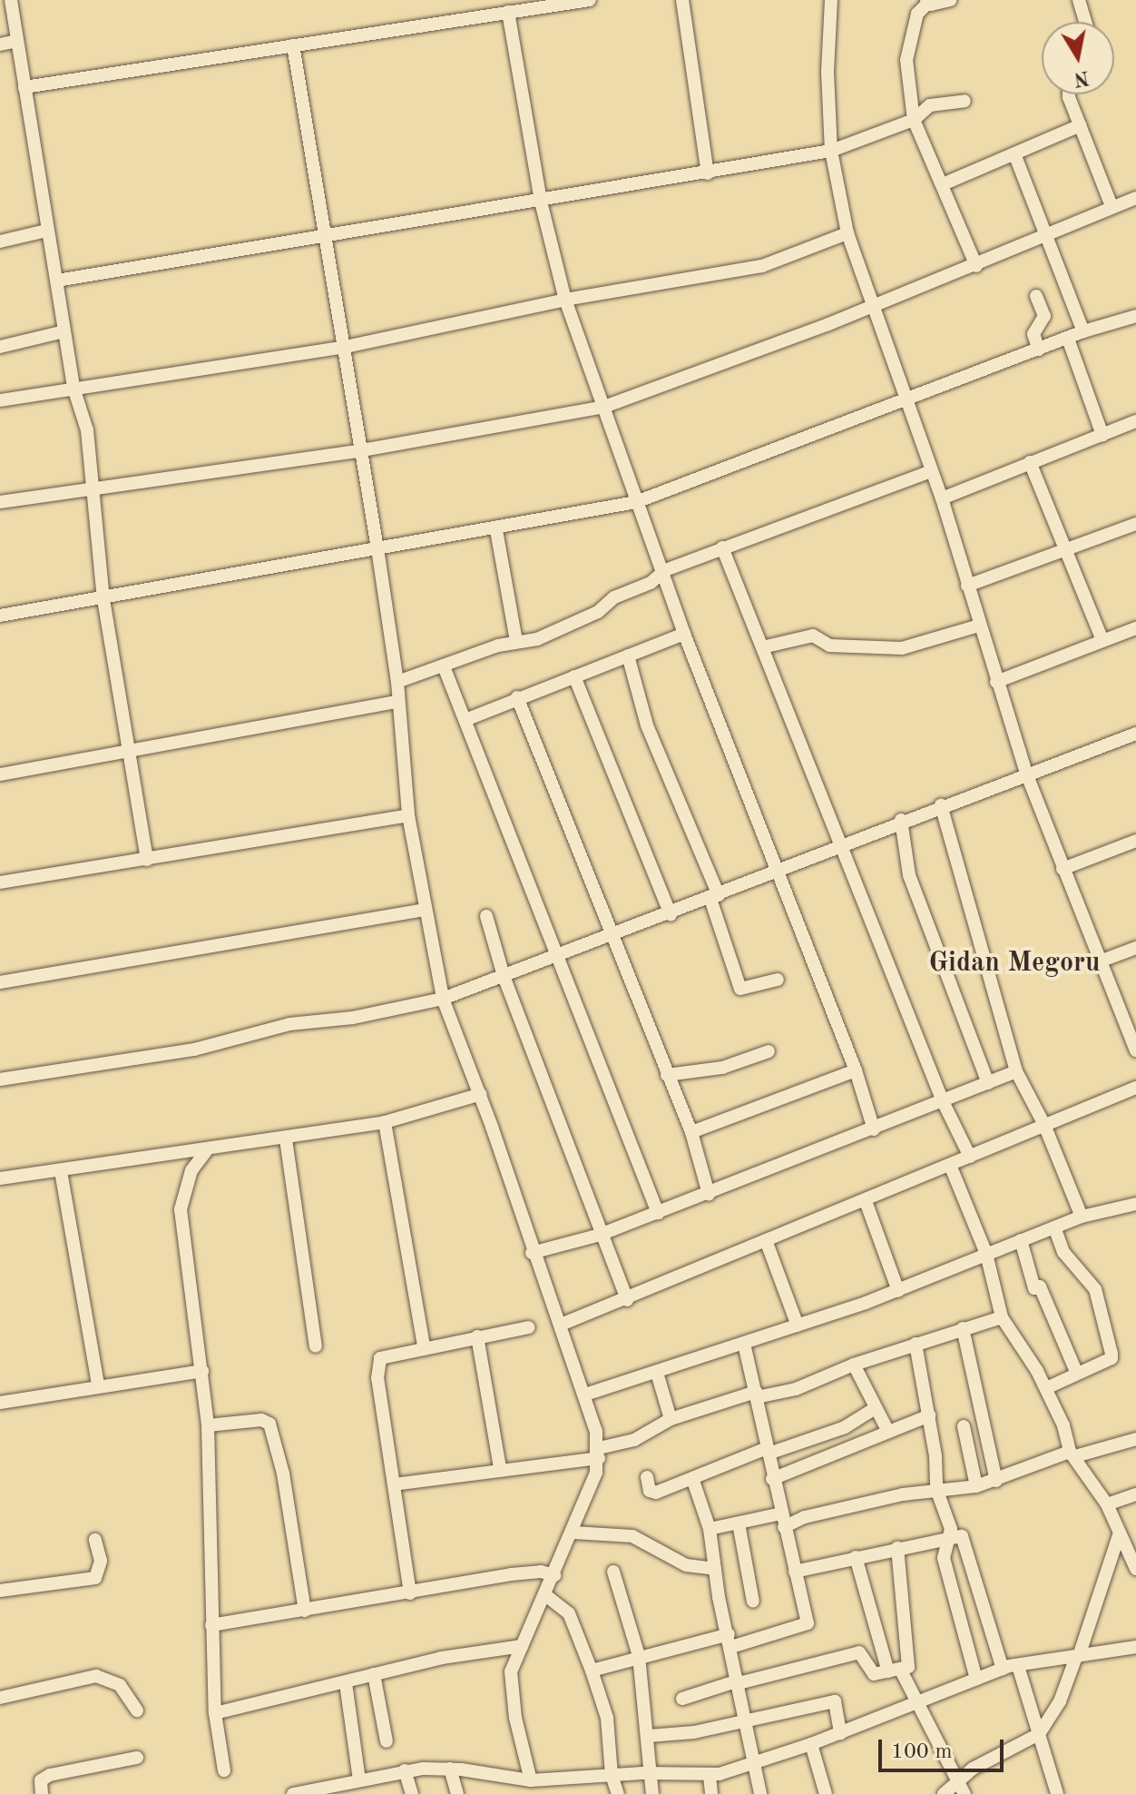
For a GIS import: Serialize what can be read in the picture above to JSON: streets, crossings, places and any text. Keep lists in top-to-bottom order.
{
  "districts": ["Gidan Megoru"],
  "scale_bar": "100 m",
  "north": "bottom"
}
